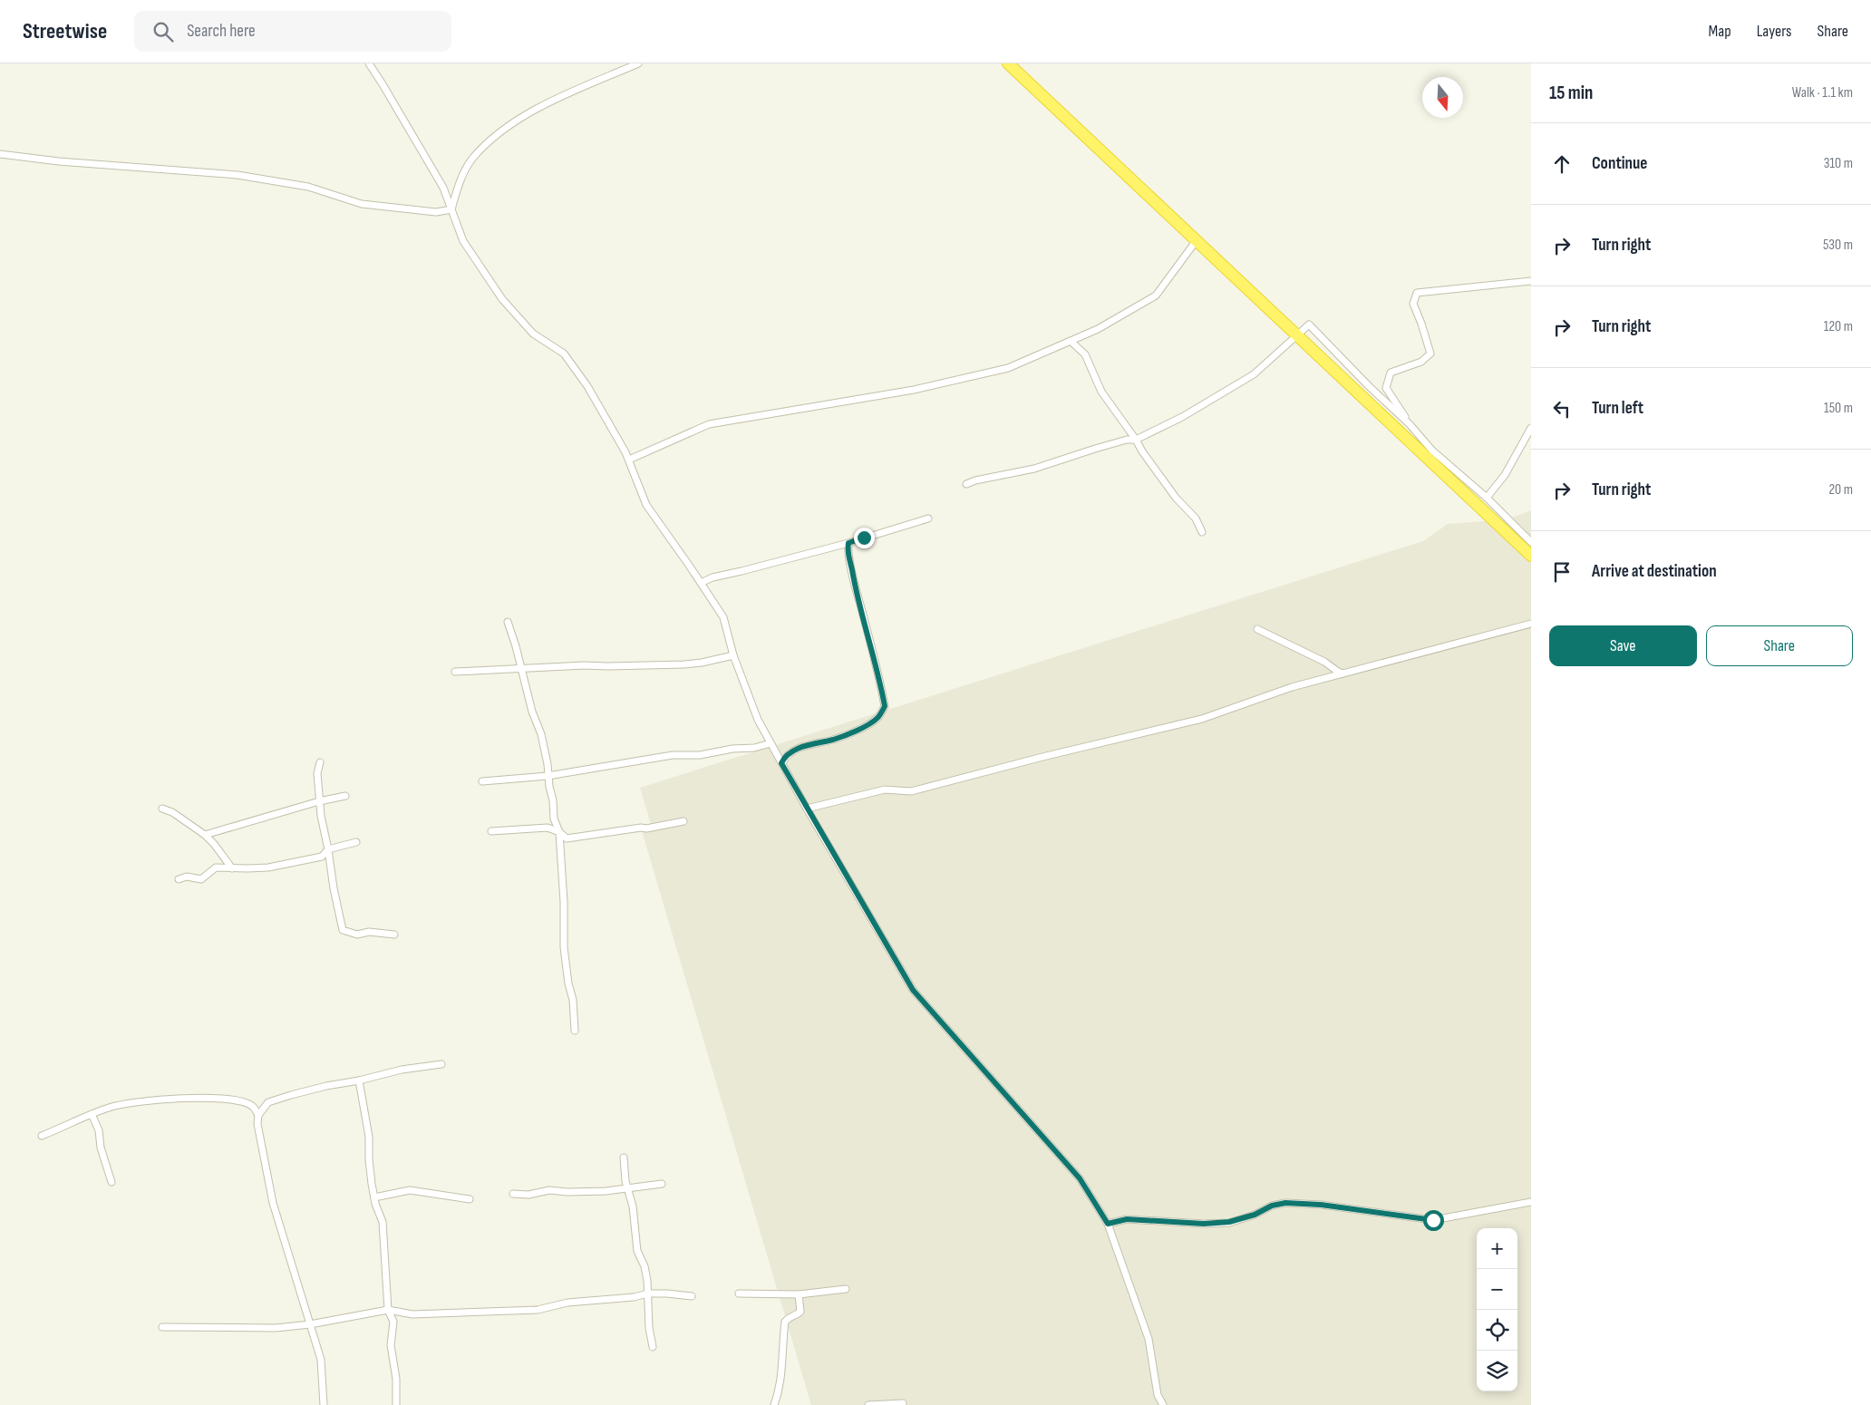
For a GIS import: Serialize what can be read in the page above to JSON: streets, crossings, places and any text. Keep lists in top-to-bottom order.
{
  "north": "bottom",
  "page": {
    "header": "Streetwise",
    "search": "Search here",
    "nav": ["Map", "Layers", "Share"],
    "heading": ["15 min", "Walk · 1.1 km"],
    "list": [
      ["Continue", "310 m"],
      ["Turn right", "530 m"],
      ["Turn right", "120 m"],
      ["Turn left", "150 m"],
      ["Turn right", "20 m"],
      "Arrive at destination"
    ],
    "buttons": ["Save", "Share"],
    "map_buttons": ["+", "−"]
  }
}
